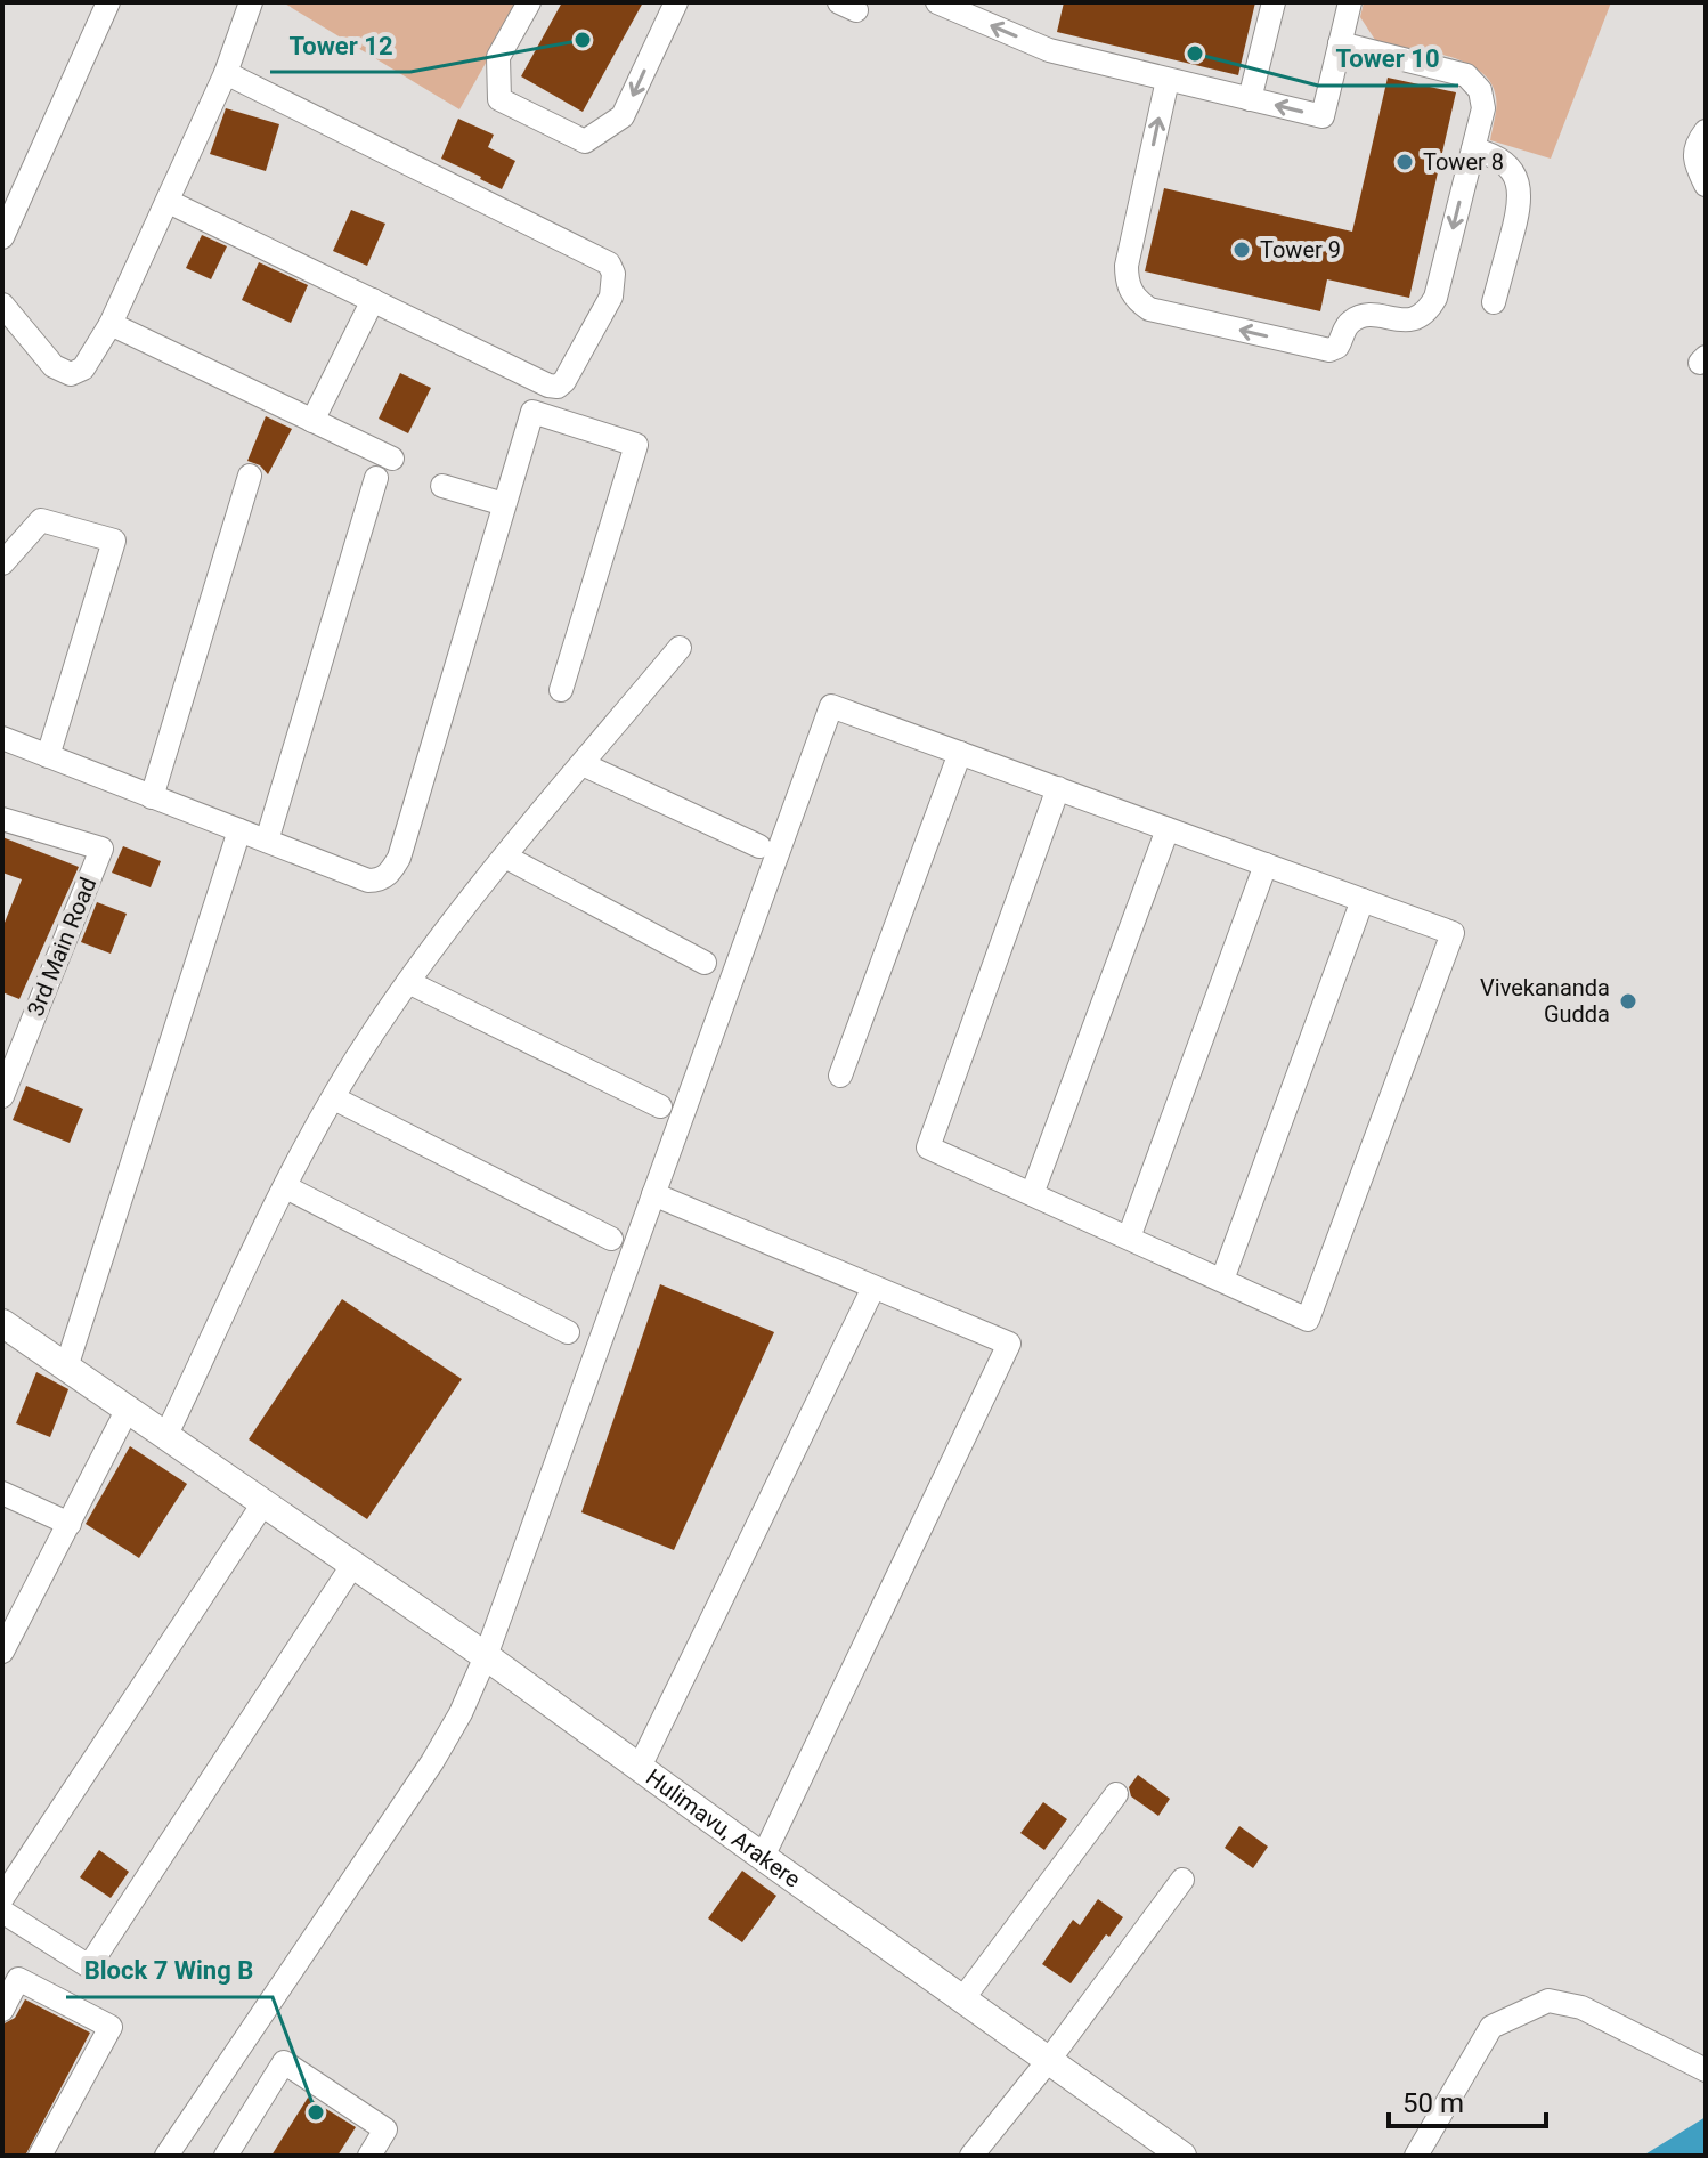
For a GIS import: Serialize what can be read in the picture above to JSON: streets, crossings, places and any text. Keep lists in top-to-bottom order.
{
  "streets": {
    "street": ["3rd Main Road", "Hulimavu, Arakere"]
  },
  "places": [
    "Tower 12",
    "Tower 10",
    "Tower 8",
    "Tower 9",
    "Vivekananda Gudda",
    "Block 7 Wing B"
  ],
  "scale_bar": "50 m"
}
